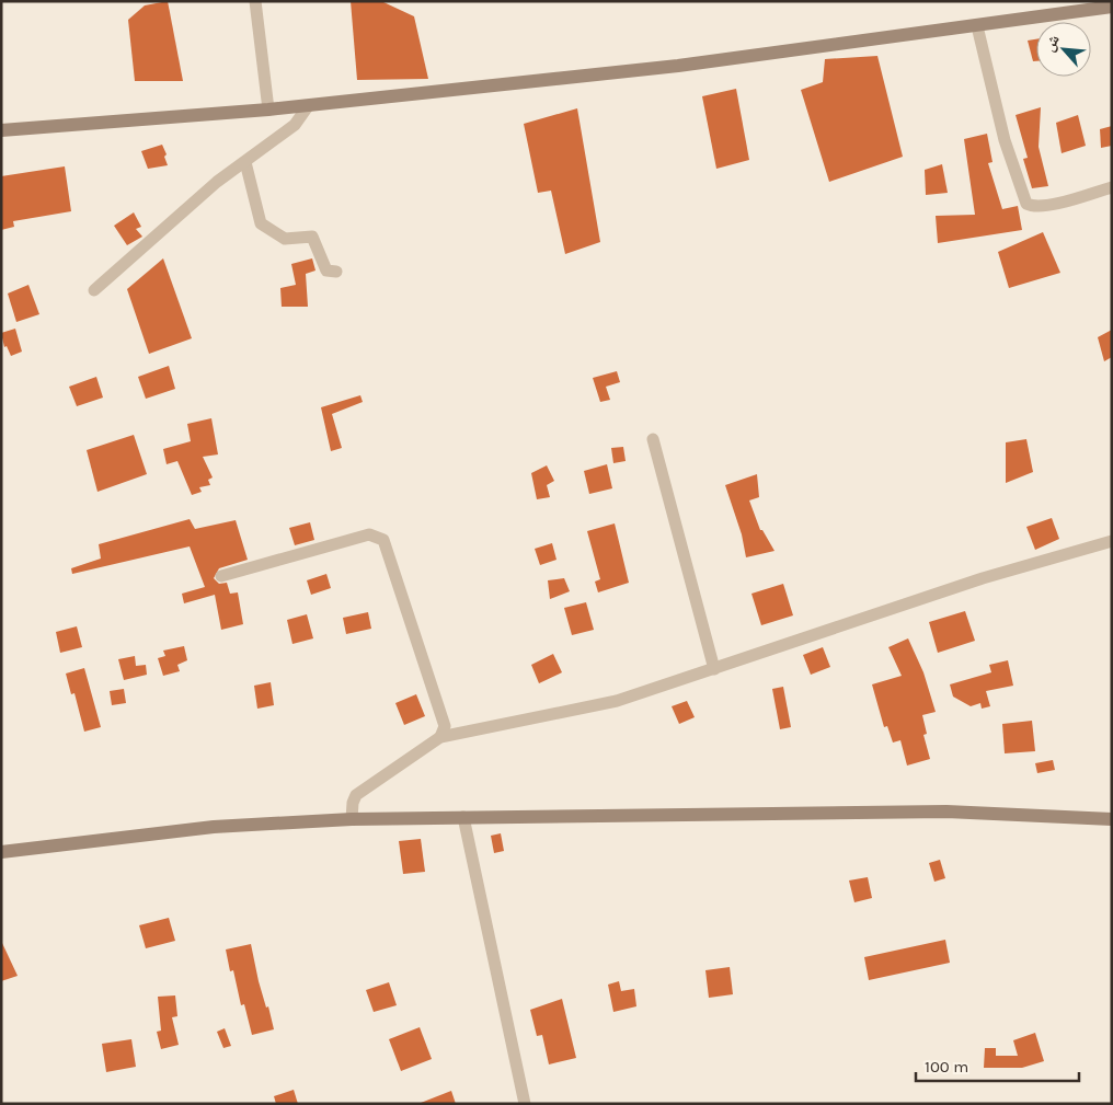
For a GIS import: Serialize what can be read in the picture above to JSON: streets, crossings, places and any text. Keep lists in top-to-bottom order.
{
  "scale_bar": "100 m",
  "north": "top left"
}
